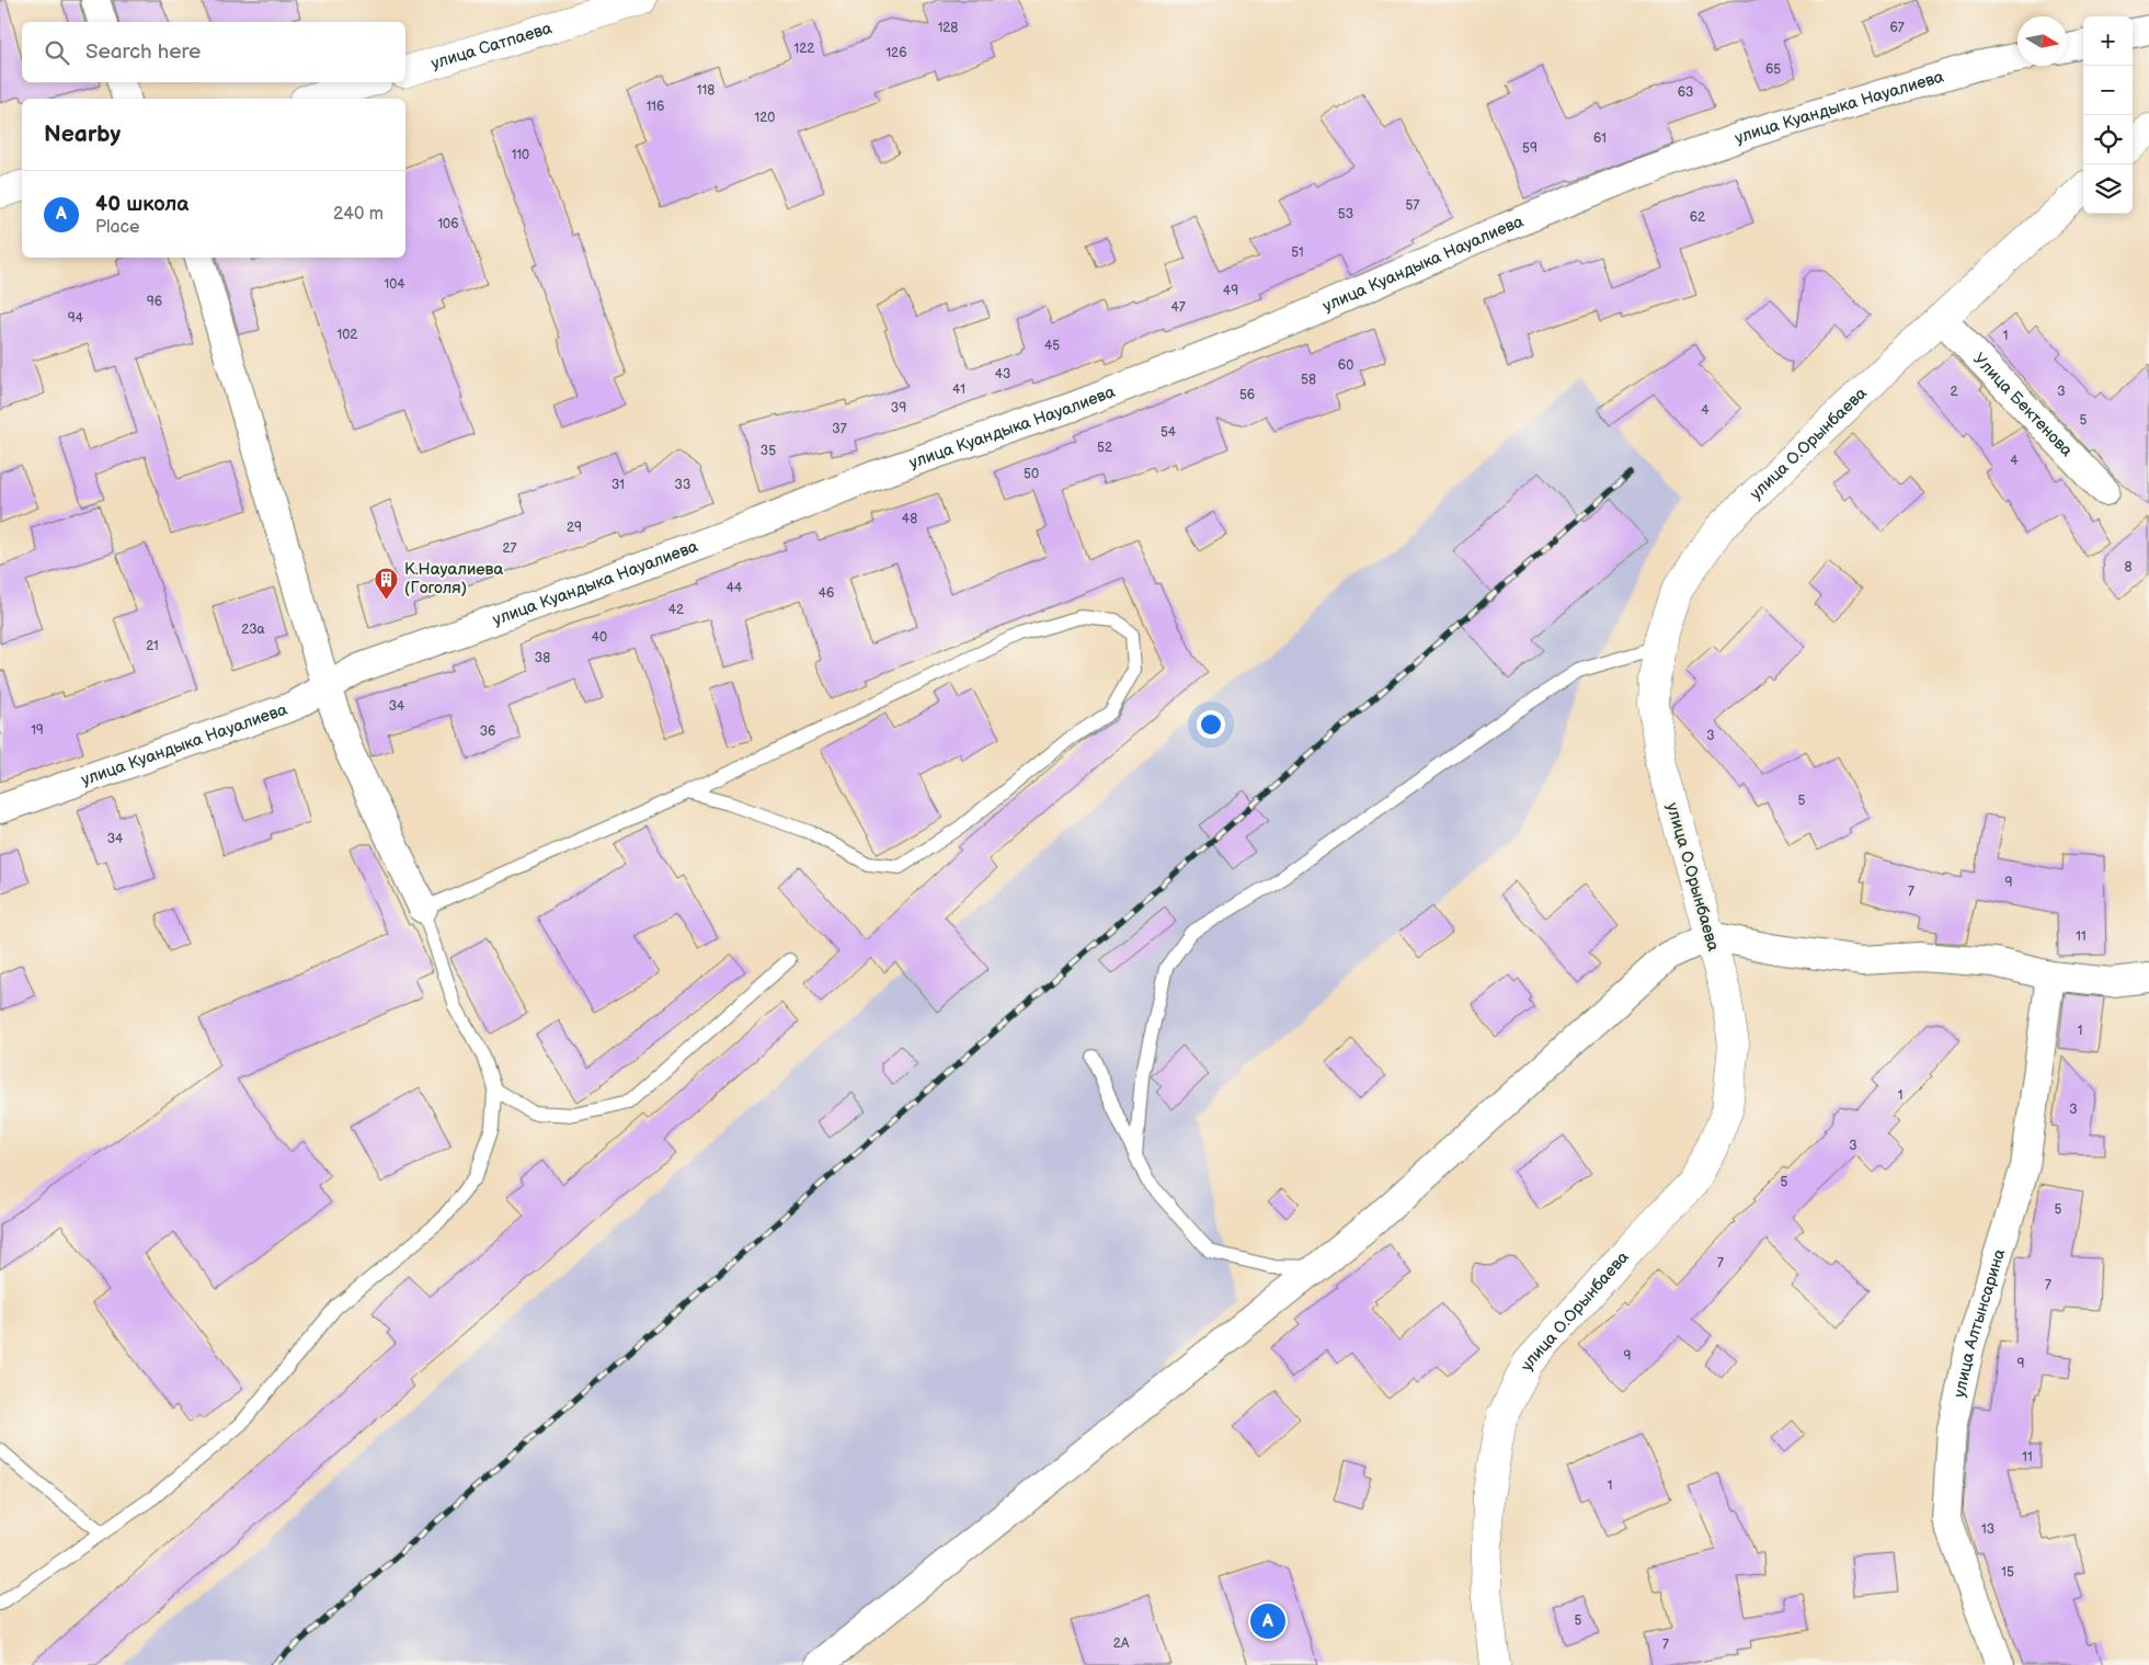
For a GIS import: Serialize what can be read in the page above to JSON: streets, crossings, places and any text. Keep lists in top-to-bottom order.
{
  "streets": {
    "street": [
      "улица Сатпаева",
      "улица Куандыка Науалиева",
      "Улица Бектенова",
      "улица О.Орынбаева",
      "улица Алтынсарина"
    ]
  },
  "crossings": [
    ["Улица Бектенова", "улица О.Орынбаева"]
  ],
  "places": {
    "building": ["К.Науалиева (Гоголя)"]
  },
  "house_numbers": [
    "128",
    "67",
    "122",
    "126",
    "65",
    "118",
    "63",
    "116",
    "120",
    "61",
    "59",
    "110",
    "57",
    "53",
    "62",
    "106",
    "51",
    "104",
    "49",
    "96",
    "47",
    "94",
    "102",
    "1",
    "45",
    "60",
    "43",
    "58",
    "41",
    "2",
    "3",
    "56",
    "39",
    "4",
    "5",
    "37",
    "54",
    "52",
    "35",
    "4",
    "50",
    "31",
    "33",
    "48",
    "29",
    "27",
    "8",
    "44",
    "46",
    "42",
    "23а",
    "40",
    "21",
    "38",
    "34",
    "19",
    "36",
    "3",
    "5",
    "34",
    "9",
    "7",
    "11",
    "1",
    "1",
    "3",
    "3",
    "5",
    "5",
    "7",
    "7",
    "9",
    "9",
    "11",
    "1",
    "13",
    "15",
    "5",
    "2А",
    "7"
  ],
  "north": "right",
  "page": {
    "map_buttons": ["+", "−"],
    "search": "Search here",
    "heading": "Nearby",
    "list": [
      {
        "mark": "A",
        "name": "40 школа",
        "note": "Place",
        "value": "240 m"
      }
    ],
    "pins": "A"
  }
}
